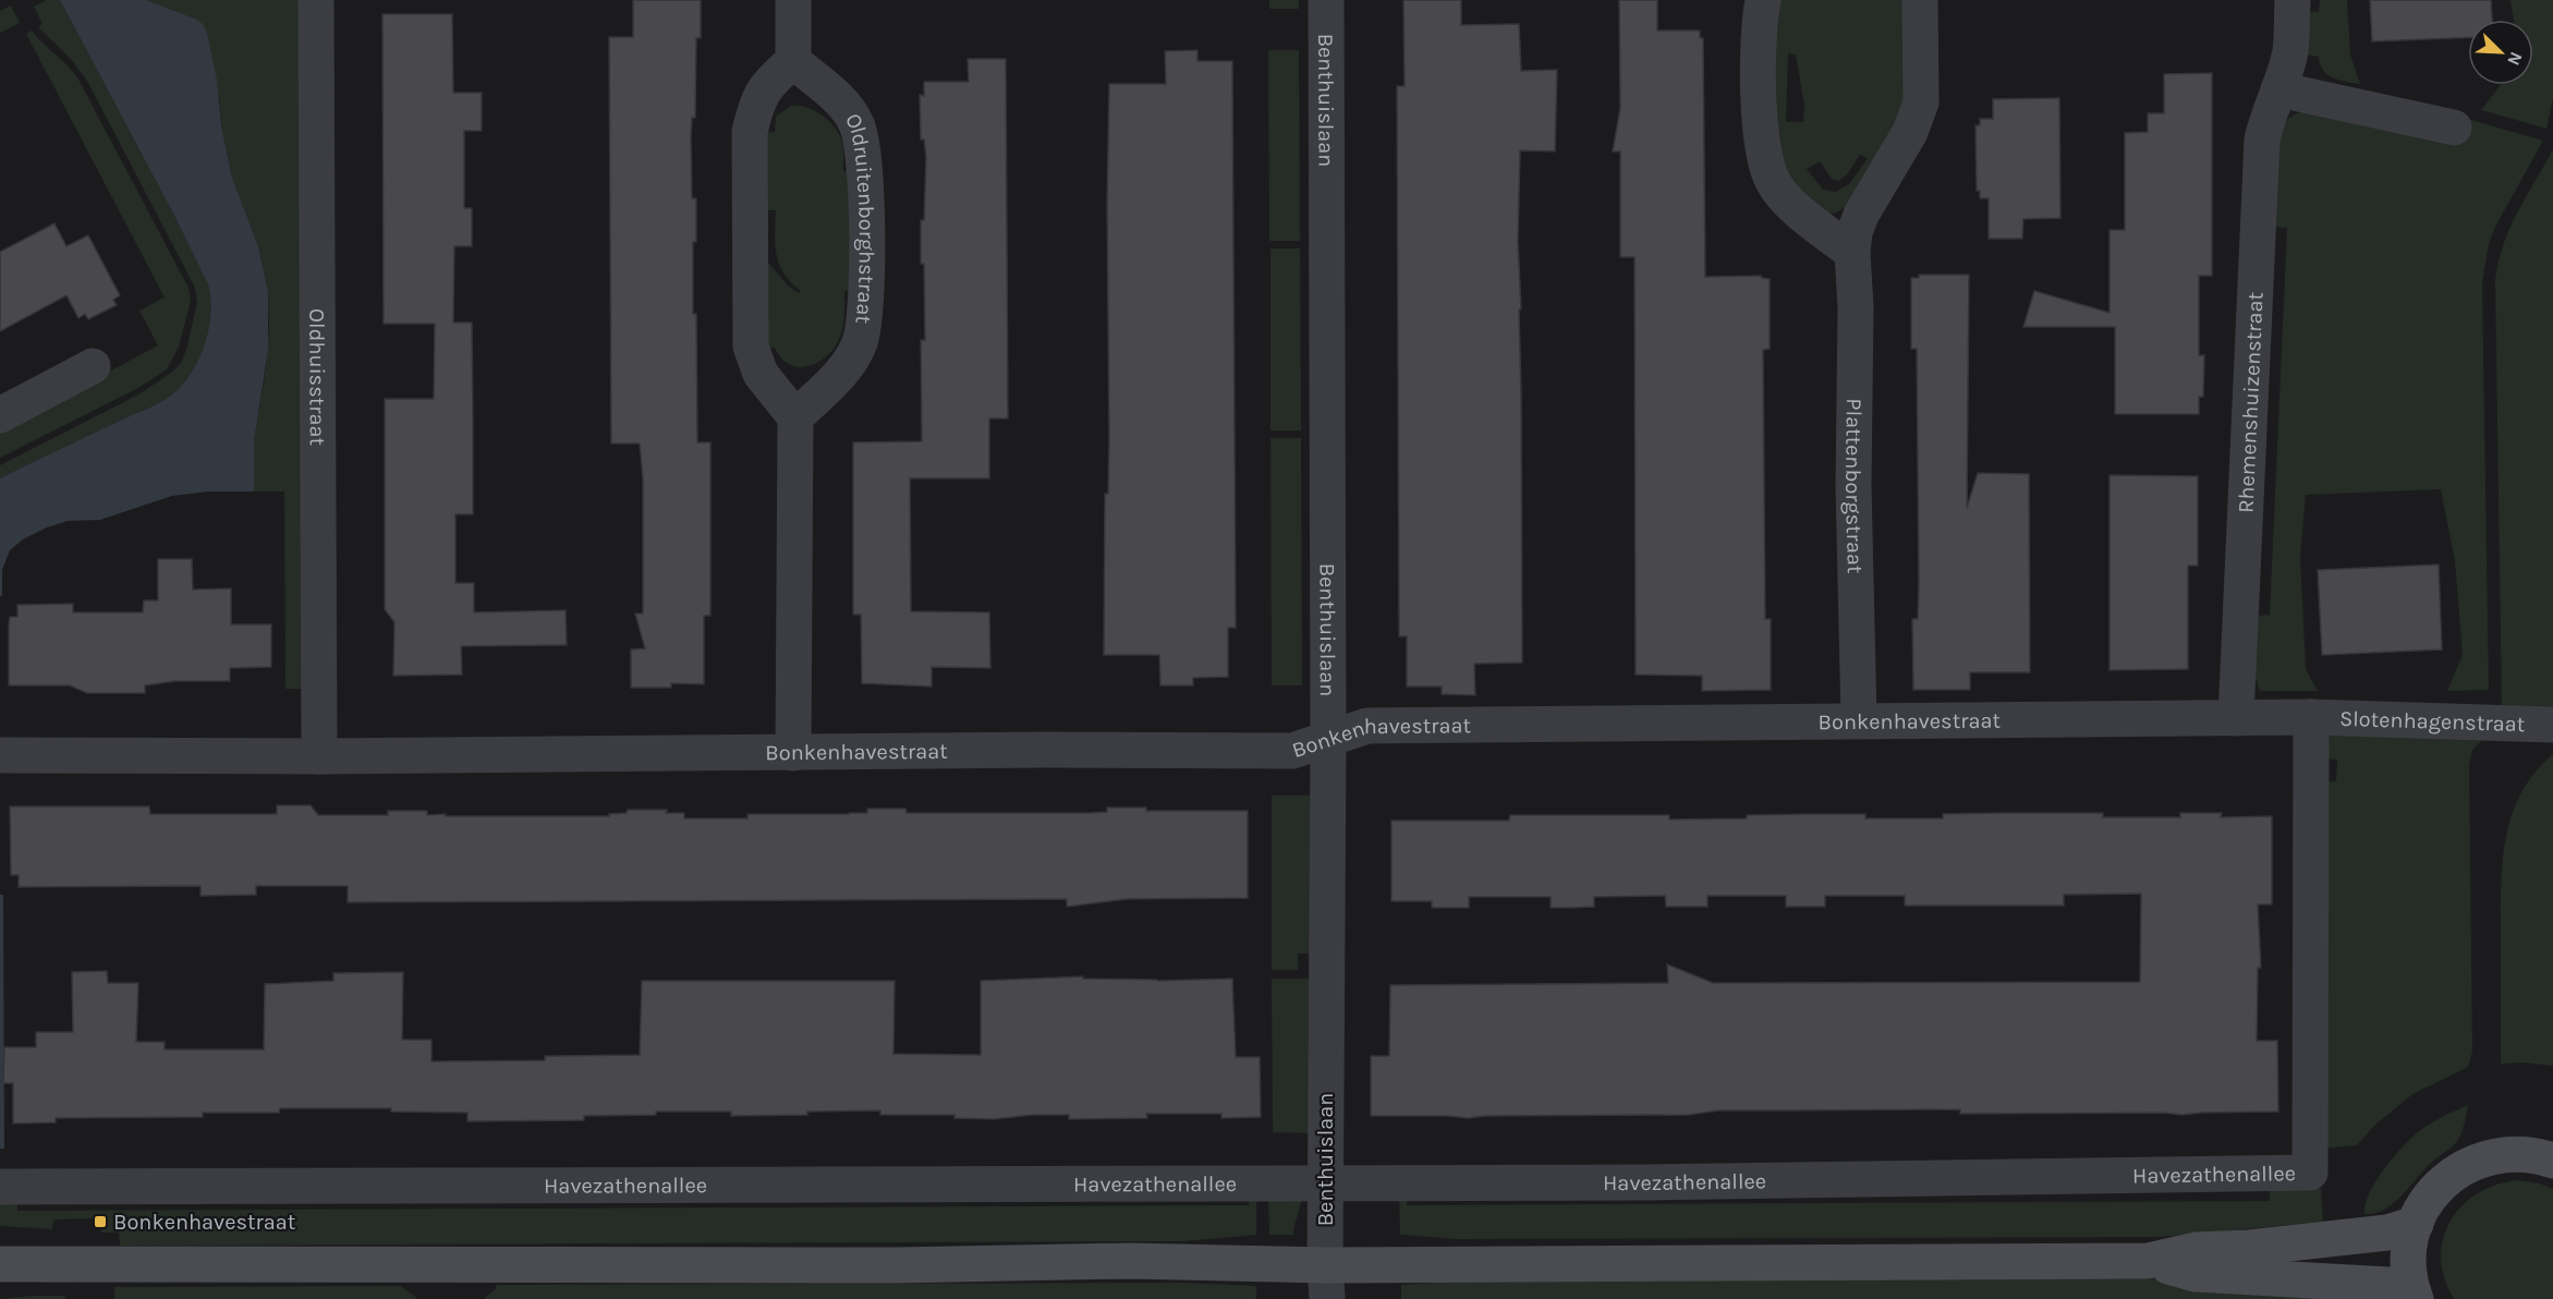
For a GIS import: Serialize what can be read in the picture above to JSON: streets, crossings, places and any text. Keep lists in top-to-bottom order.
{
  "streets": {
    "street": [
      "Benthuislaan",
      "Oldruitenborghstraat",
      "Oldhuisstraat",
      "Rhemenshuizenstraat",
      "Plattenborgstraat",
      "Bonkenhavestraat",
      "Slotenhagenstraat",
      "Havezathenallee"
    ]
  },
  "crossings": [
    ["Benthuislaan", "Bonkenhavestraat"],
    ["Benthuislaan", "Havezathenallee"],
    ["Oldhuisstraat", "Bonkenhavestraat"],
    ["Rhemenshuizenstraat", "Bonkenhavestraat"],
    ["Plattenborgstraat", "Bonkenhavestraat"],
    ["Bonkenhavestraat", "Slotenhagenstraat"],
    ["Bonkenhavestraat", "Havezathenallee"],
    ["Slotenhagenstraat", "Havezathenallee"]
  ],
  "places": {
    "transit": ["Bonkenhavestraat"]
  },
  "north": "bottom right"
}
